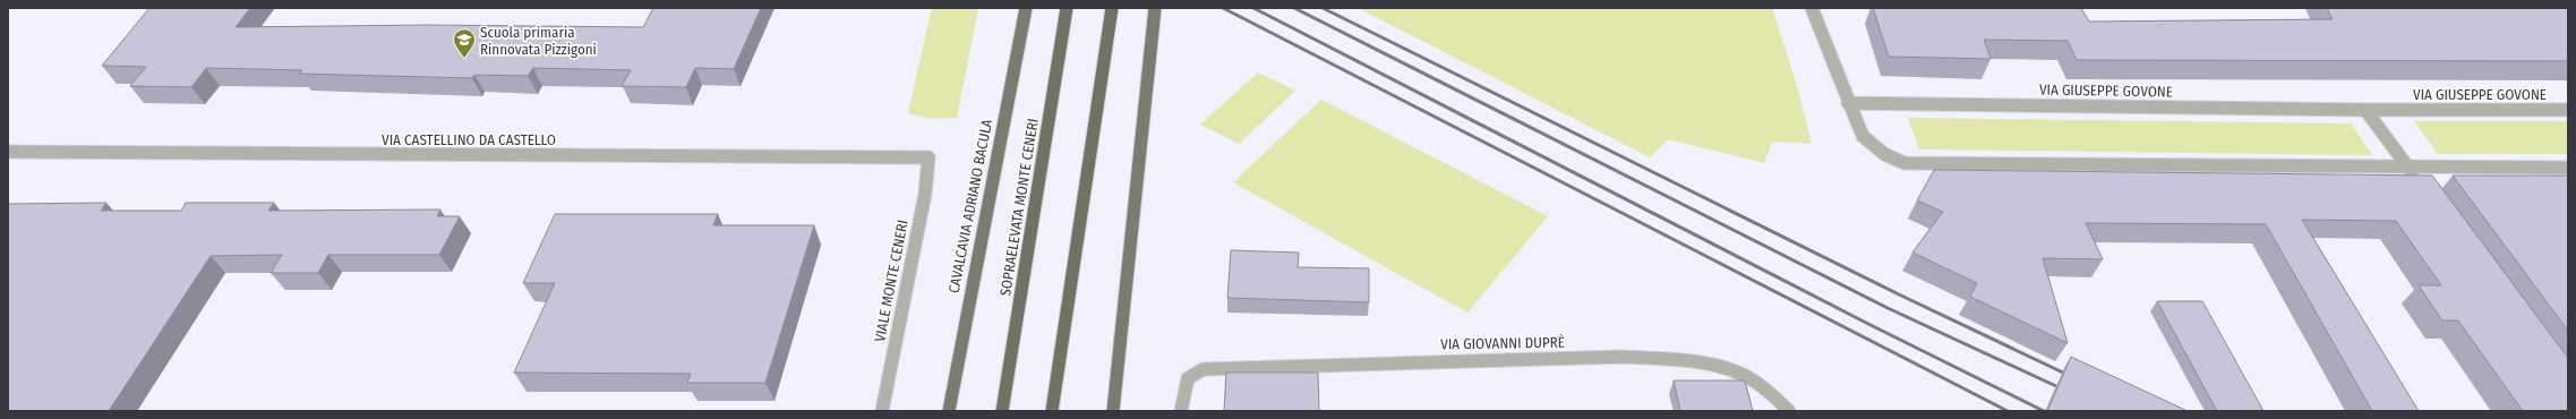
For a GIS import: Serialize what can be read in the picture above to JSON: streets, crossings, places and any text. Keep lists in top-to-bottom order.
{
  "streets": {
    "highway": ["SOPRAELEVATA MONTE CENERI"],
    "main road": ["CAVALCAVIA ADRIANO BACULA"],
    "street": [
      "VIA GIUSEPPE GOVONE",
      "VIA CASTELLINO DA CASTELLO",
      "VIALE MONTE CENERI",
      "VIA GIOVANNI DUPRÈ"
    ]
  },
  "crossings": [
    ["VIA CASTELLINO DA CASTELLO", "VIALE MONTE CENERI"]
  ],
  "places": {
    "school or university": ["Scuola primaria Rinnovata Pizzigoni"]
  }
}
